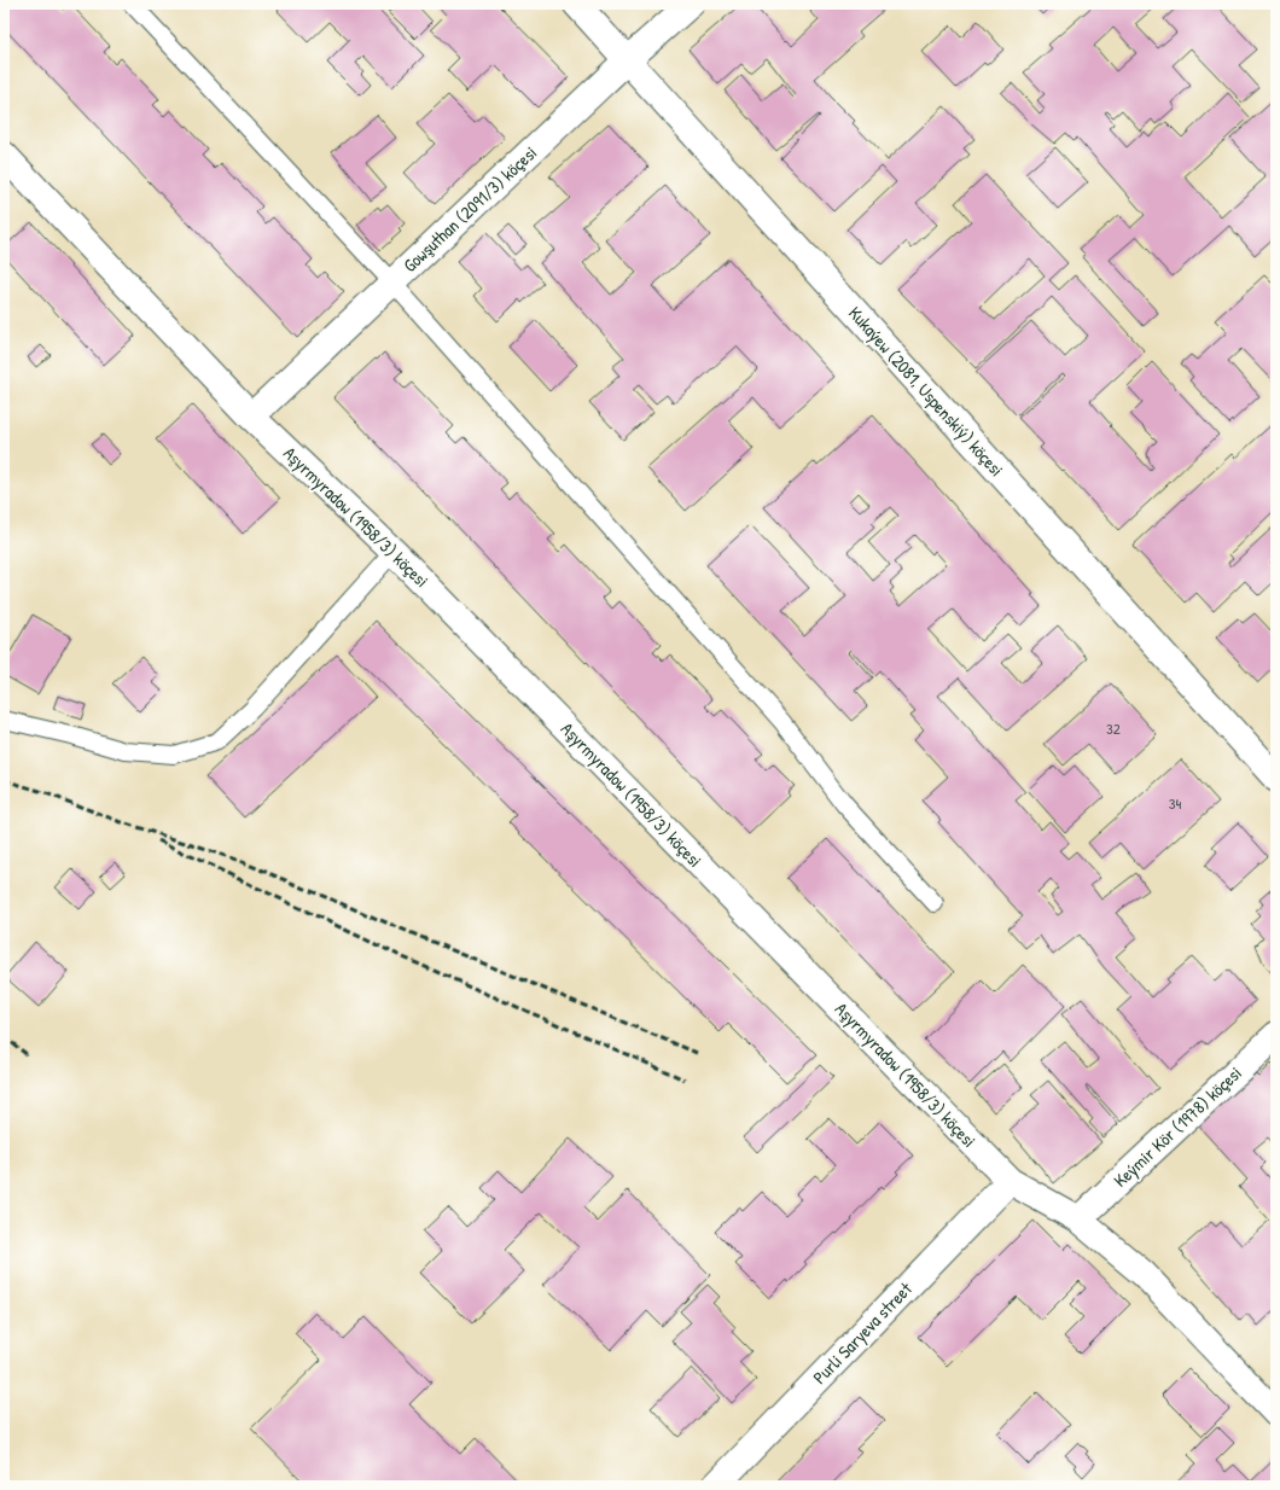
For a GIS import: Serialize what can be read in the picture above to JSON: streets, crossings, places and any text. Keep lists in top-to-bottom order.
{
  "streets": {
    "street": [
      "Gowşuthan (2091/3) köçesi",
      "Kukaýew (2081, Uspenskiý) köçesi",
      "Aşyrmyradow (1958/3) köçesi",
      "Keýmir Kör (1978) köçesi",
      "Purli Saryeva street"
    ]
  },
  "crossings": [
    ["Gowşuthan (2091/3) köçesi", "Kukaýew (2081, Uspenskiý) köçesi"],
    ["Gowşuthan (2091/3) köçesi", "Aşyrmyradow (1958/3) köçesi"],
    ["Aşyrmyradow (1958/3) köçesi", "Keýmir Kör (1978) köçesi"],
    ["Aşyrmyradow (1958/3) köçesi", "Purli Saryeva street"]
  ],
  "house_numbers": ["32", "34"]
}
